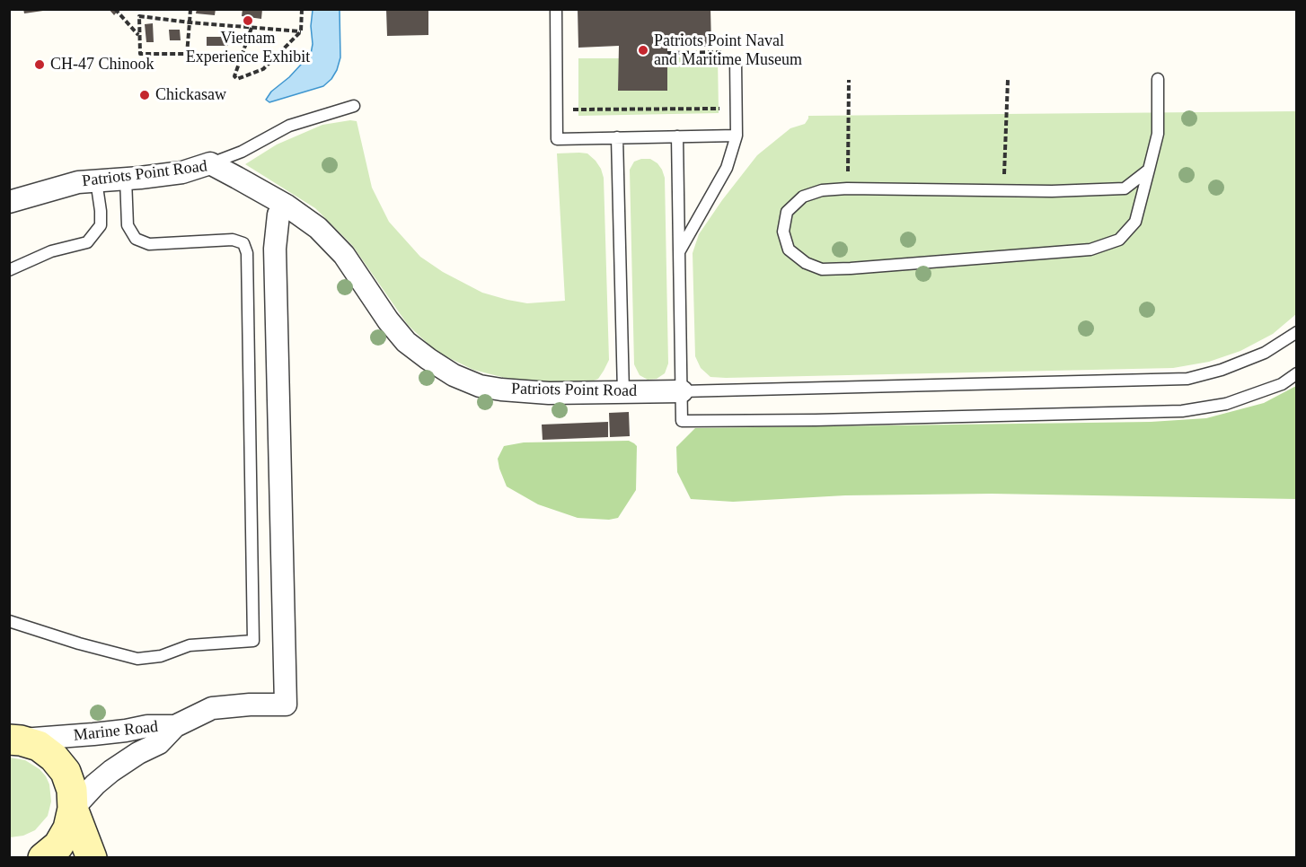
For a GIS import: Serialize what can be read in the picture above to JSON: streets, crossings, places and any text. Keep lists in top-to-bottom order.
{
  "streets": {
    "street": ["Patriots Point Road", "Marine Road"]
  },
  "places": [
    "Vietnam Experience Exhibit",
    "Patriots Point Naval and Maritime Museum",
    "CH-47 Chinook",
    "Chickasaw"
  ]
}
